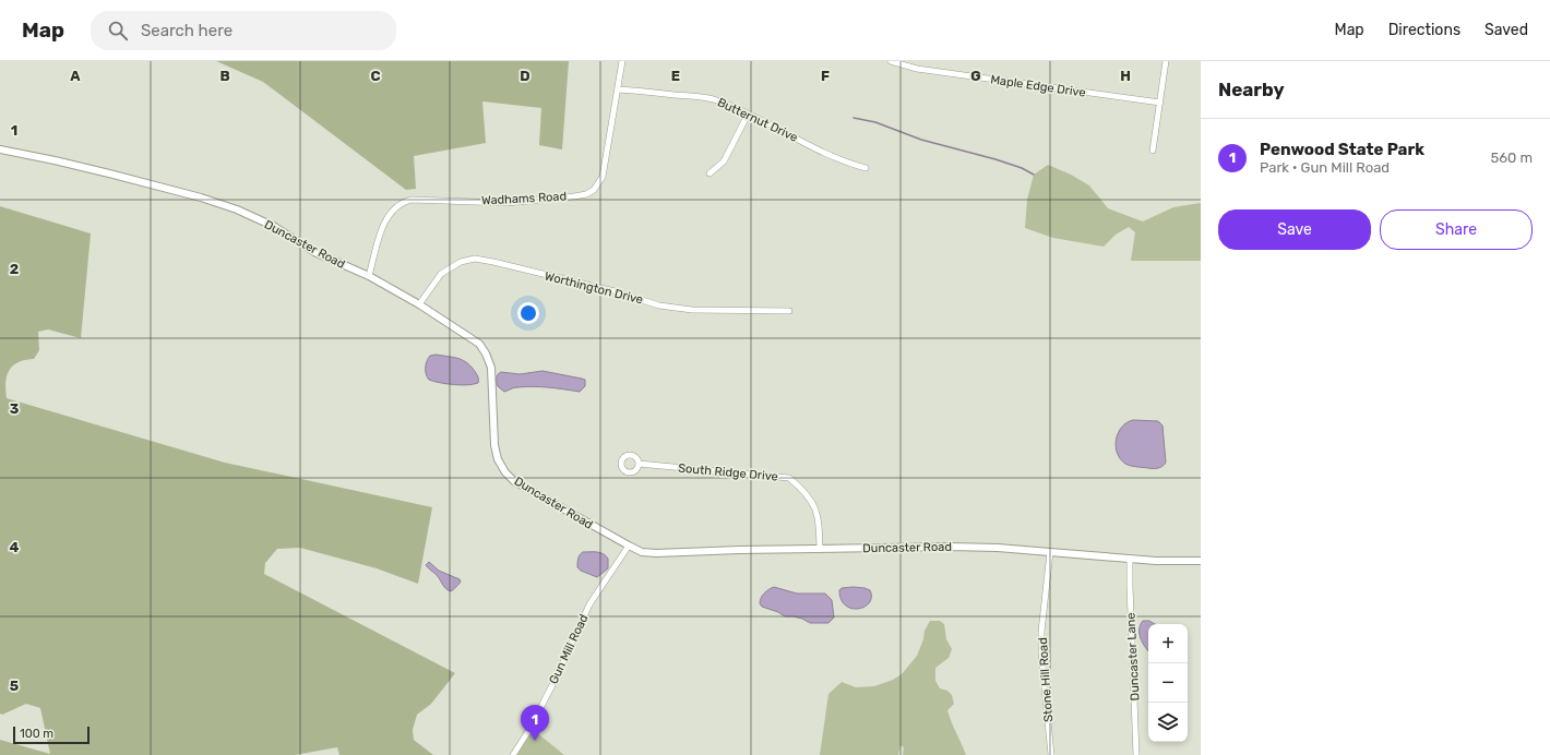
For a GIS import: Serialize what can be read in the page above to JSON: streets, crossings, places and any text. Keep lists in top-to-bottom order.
{
  "streets": {
    "street": [
      "Maple Edge Drive",
      "Butternut Drive",
      "Wadhams Road",
      "Duncaster Road",
      "Worthington Drive",
      "South Ridge Drive",
      "Gun Mill Road",
      "Duncaster Lane",
      "Stone Hill Road"
    ]
  },
  "crossings": [
    ["Butternut Drive", "Wadhams Road"],
    ["Wadhams Road", "Duncaster Road"],
    ["Duncaster Road", "Worthington Drive"],
    ["Duncaster Road", "South Ridge Drive"],
    ["Duncaster Road", "Gun Mill Road"],
    ["Duncaster Road", "Duncaster Lane"],
    ["Duncaster Road", "Stone Hill Road"]
  ],
  "scale_bar": "100 m",
  "page": {
    "header": "Map",
    "search": "Search here",
    "nav": ["Map", "Directions", "Saved"],
    "heading": "Nearby",
    "list": [
      {
        "mark": "1",
        "name": "Penwood State Park",
        "note": "Park · Gun Mill Road",
        "value": "560 m"
      }
    ],
    "buttons": ["Save", "Share"],
    "map_buttons": ["+", "−"],
    "pins": "1",
    "scale": "100 m"
  },
  "grid": {
    "columns": [
      "A",
      "B",
      "C",
      "D",
      "E",
      "F",
      "G",
      "H"
    ],
    "rows": [
      "1",
      "2",
      "3",
      "4",
      "5"
    ]
  }
}
